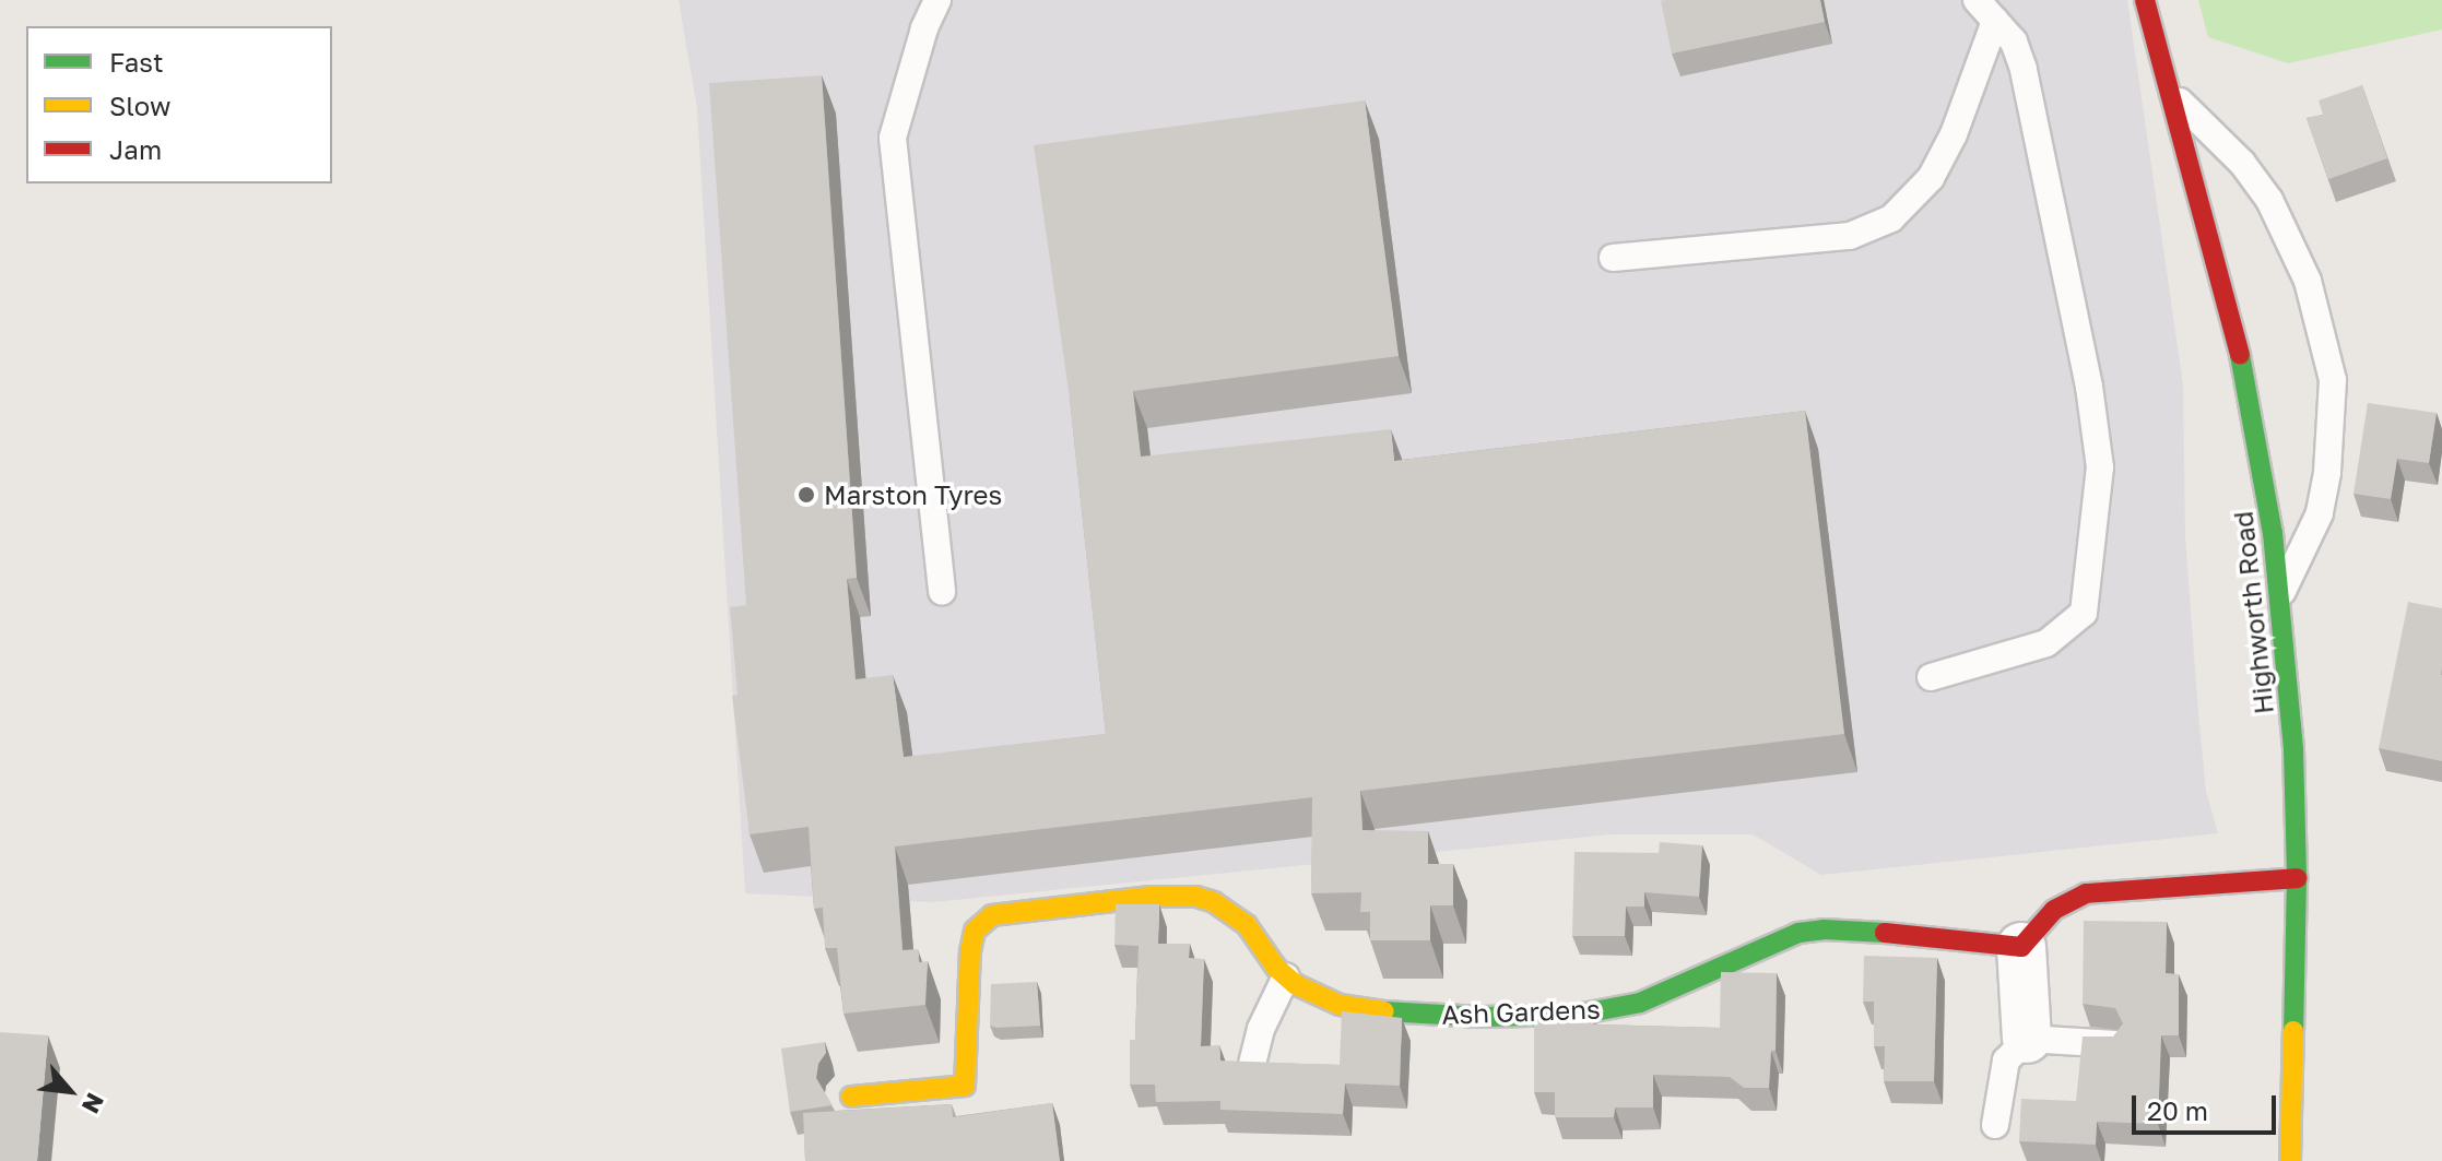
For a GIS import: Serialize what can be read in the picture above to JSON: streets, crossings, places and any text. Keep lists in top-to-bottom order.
{
  "streets": {
    "street": ["Highworth Road", "Ash Gardens"]
  },
  "places": ["Marston Tyres"],
  "legend": ["Fast", "Slow", "Jam"],
  "scale_bar": "20 m",
  "north": "bottom right"
}
